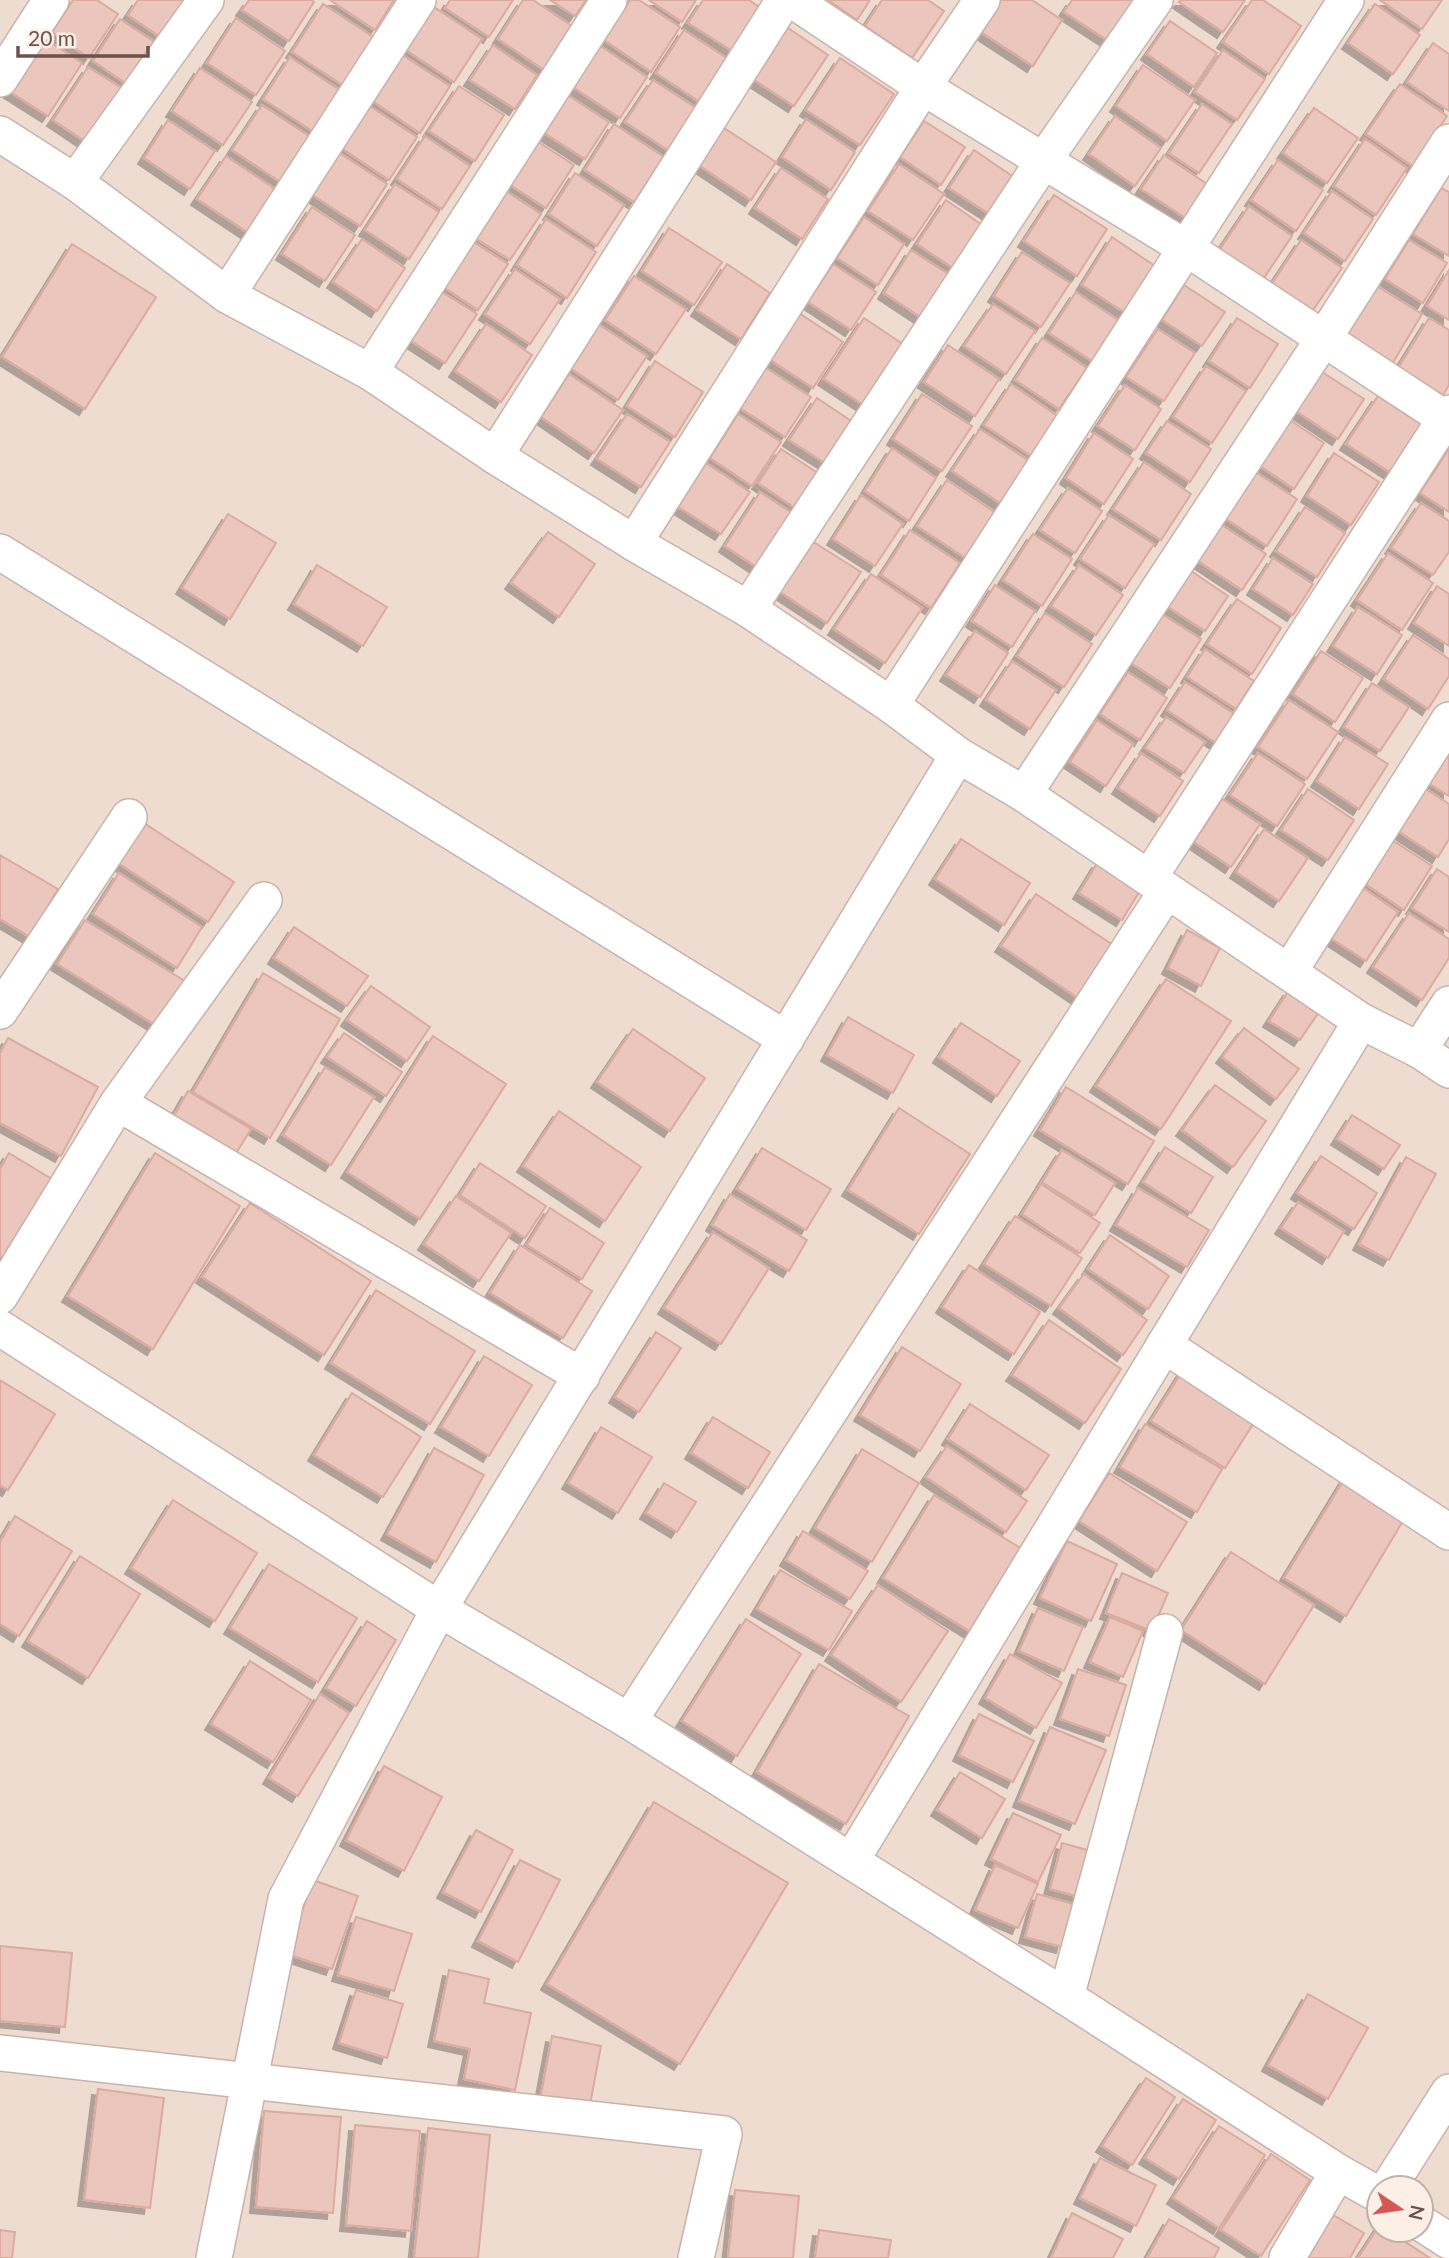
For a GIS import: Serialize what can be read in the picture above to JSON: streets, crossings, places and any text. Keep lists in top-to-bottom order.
{
  "scale_bar": "20 m",
  "north": "right"
}
